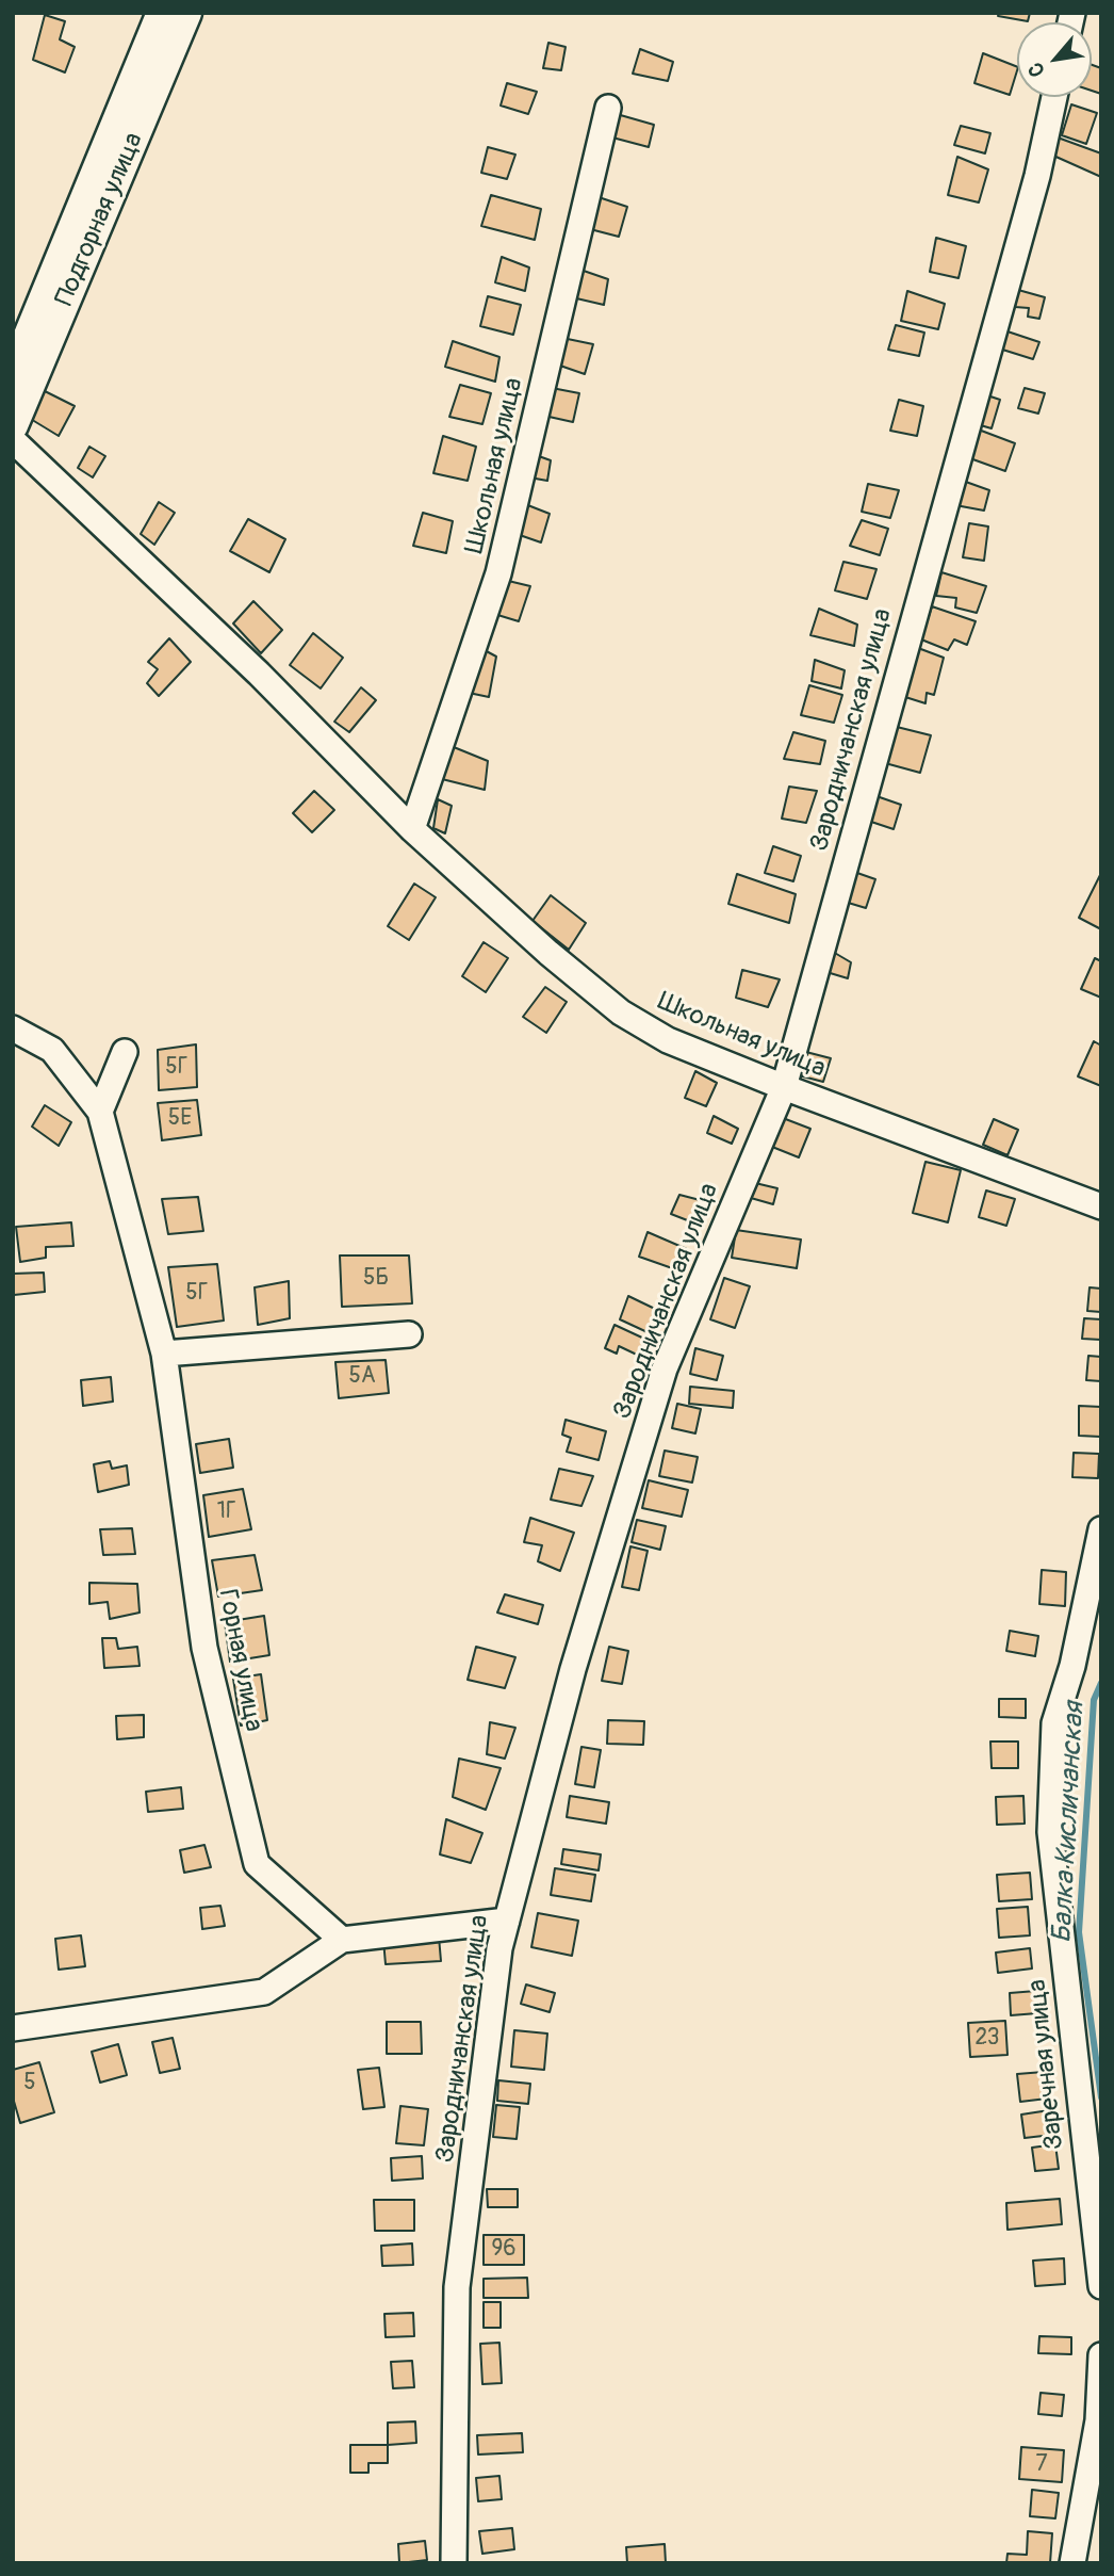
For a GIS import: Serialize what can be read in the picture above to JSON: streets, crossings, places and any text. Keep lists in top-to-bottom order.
{
  "streets": {
    "street": [
      "Подгорная улица",
      "Школьная улица",
      "Зародничанская улица",
      "Горная улица",
      "Заречная улица"
    ]
  },
  "crossings": [
    ["Школьная улица", "Зародничанская улица"]
  ],
  "water": ["Балка Кисличанская"],
  "house_numbers": [
    "5Г",
    "5Е",
    "5Б",
    "5Г",
    "5А",
    "1Г",
    "23",
    "5",
    "96",
    "7"
  ],
  "north": "bottom left"
}
